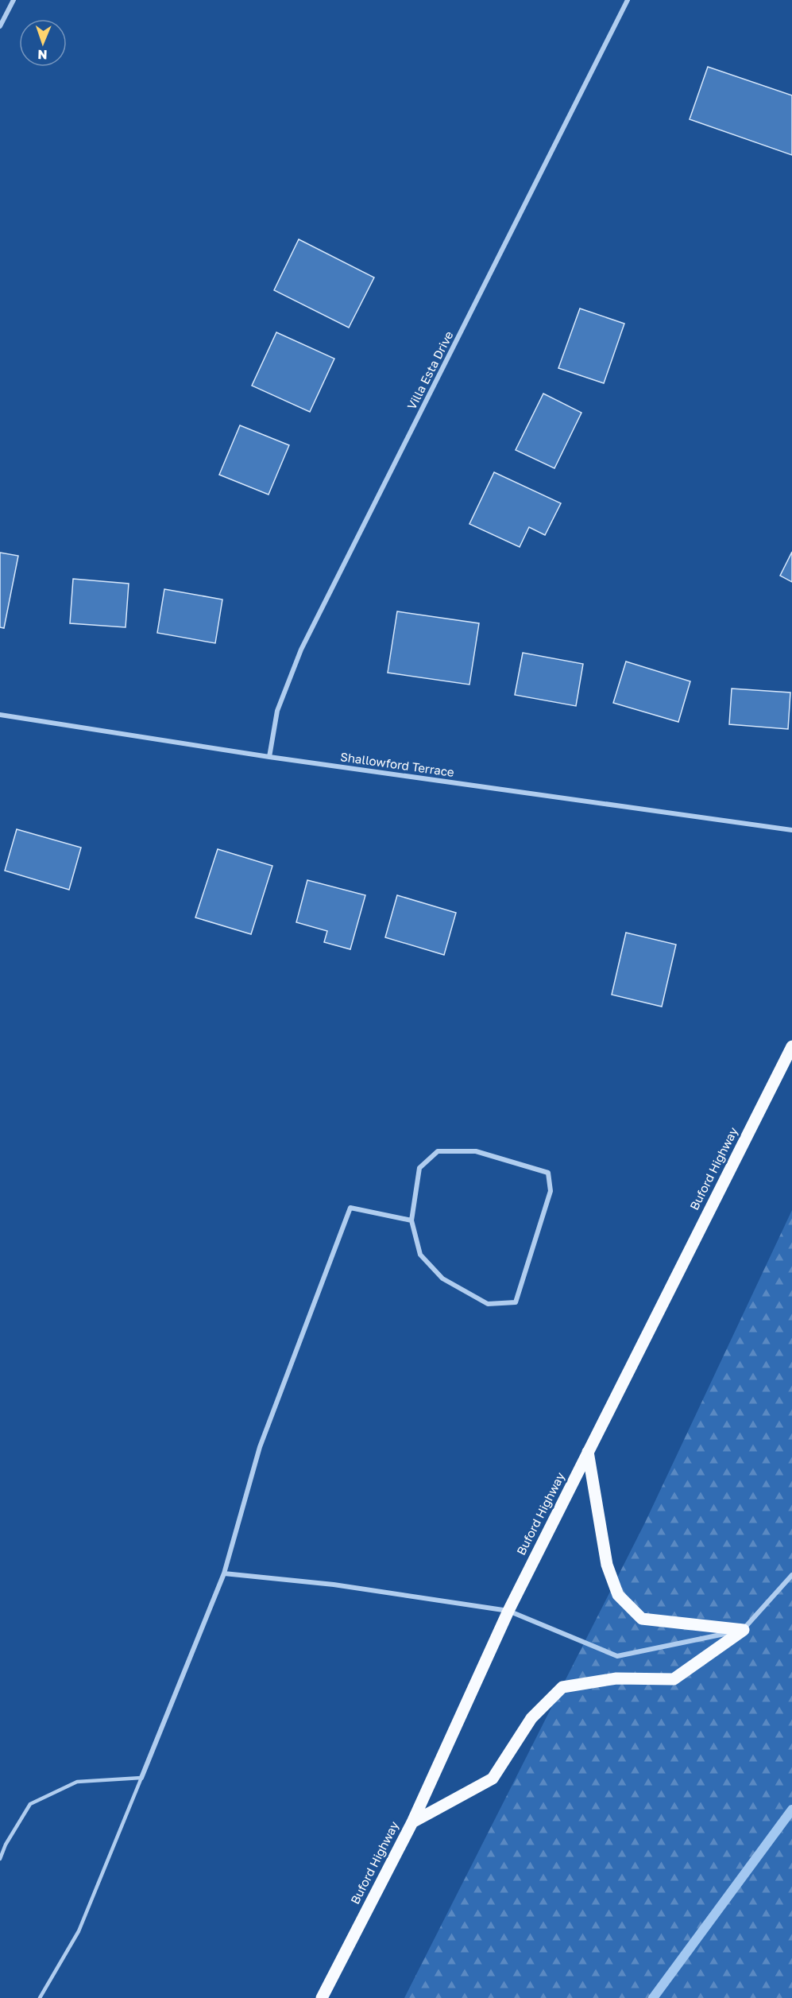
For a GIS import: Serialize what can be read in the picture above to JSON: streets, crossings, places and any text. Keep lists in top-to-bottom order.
{
  "streets": {
    "main road": ["Buford Highway"],
    "street": ["Villa Esta Drive", "Shallowford Terrace"]
  },
  "crossings": [
    ["Villa Esta Drive", "Shallowford Terrace"]
  ],
  "north": "bottom"
}
